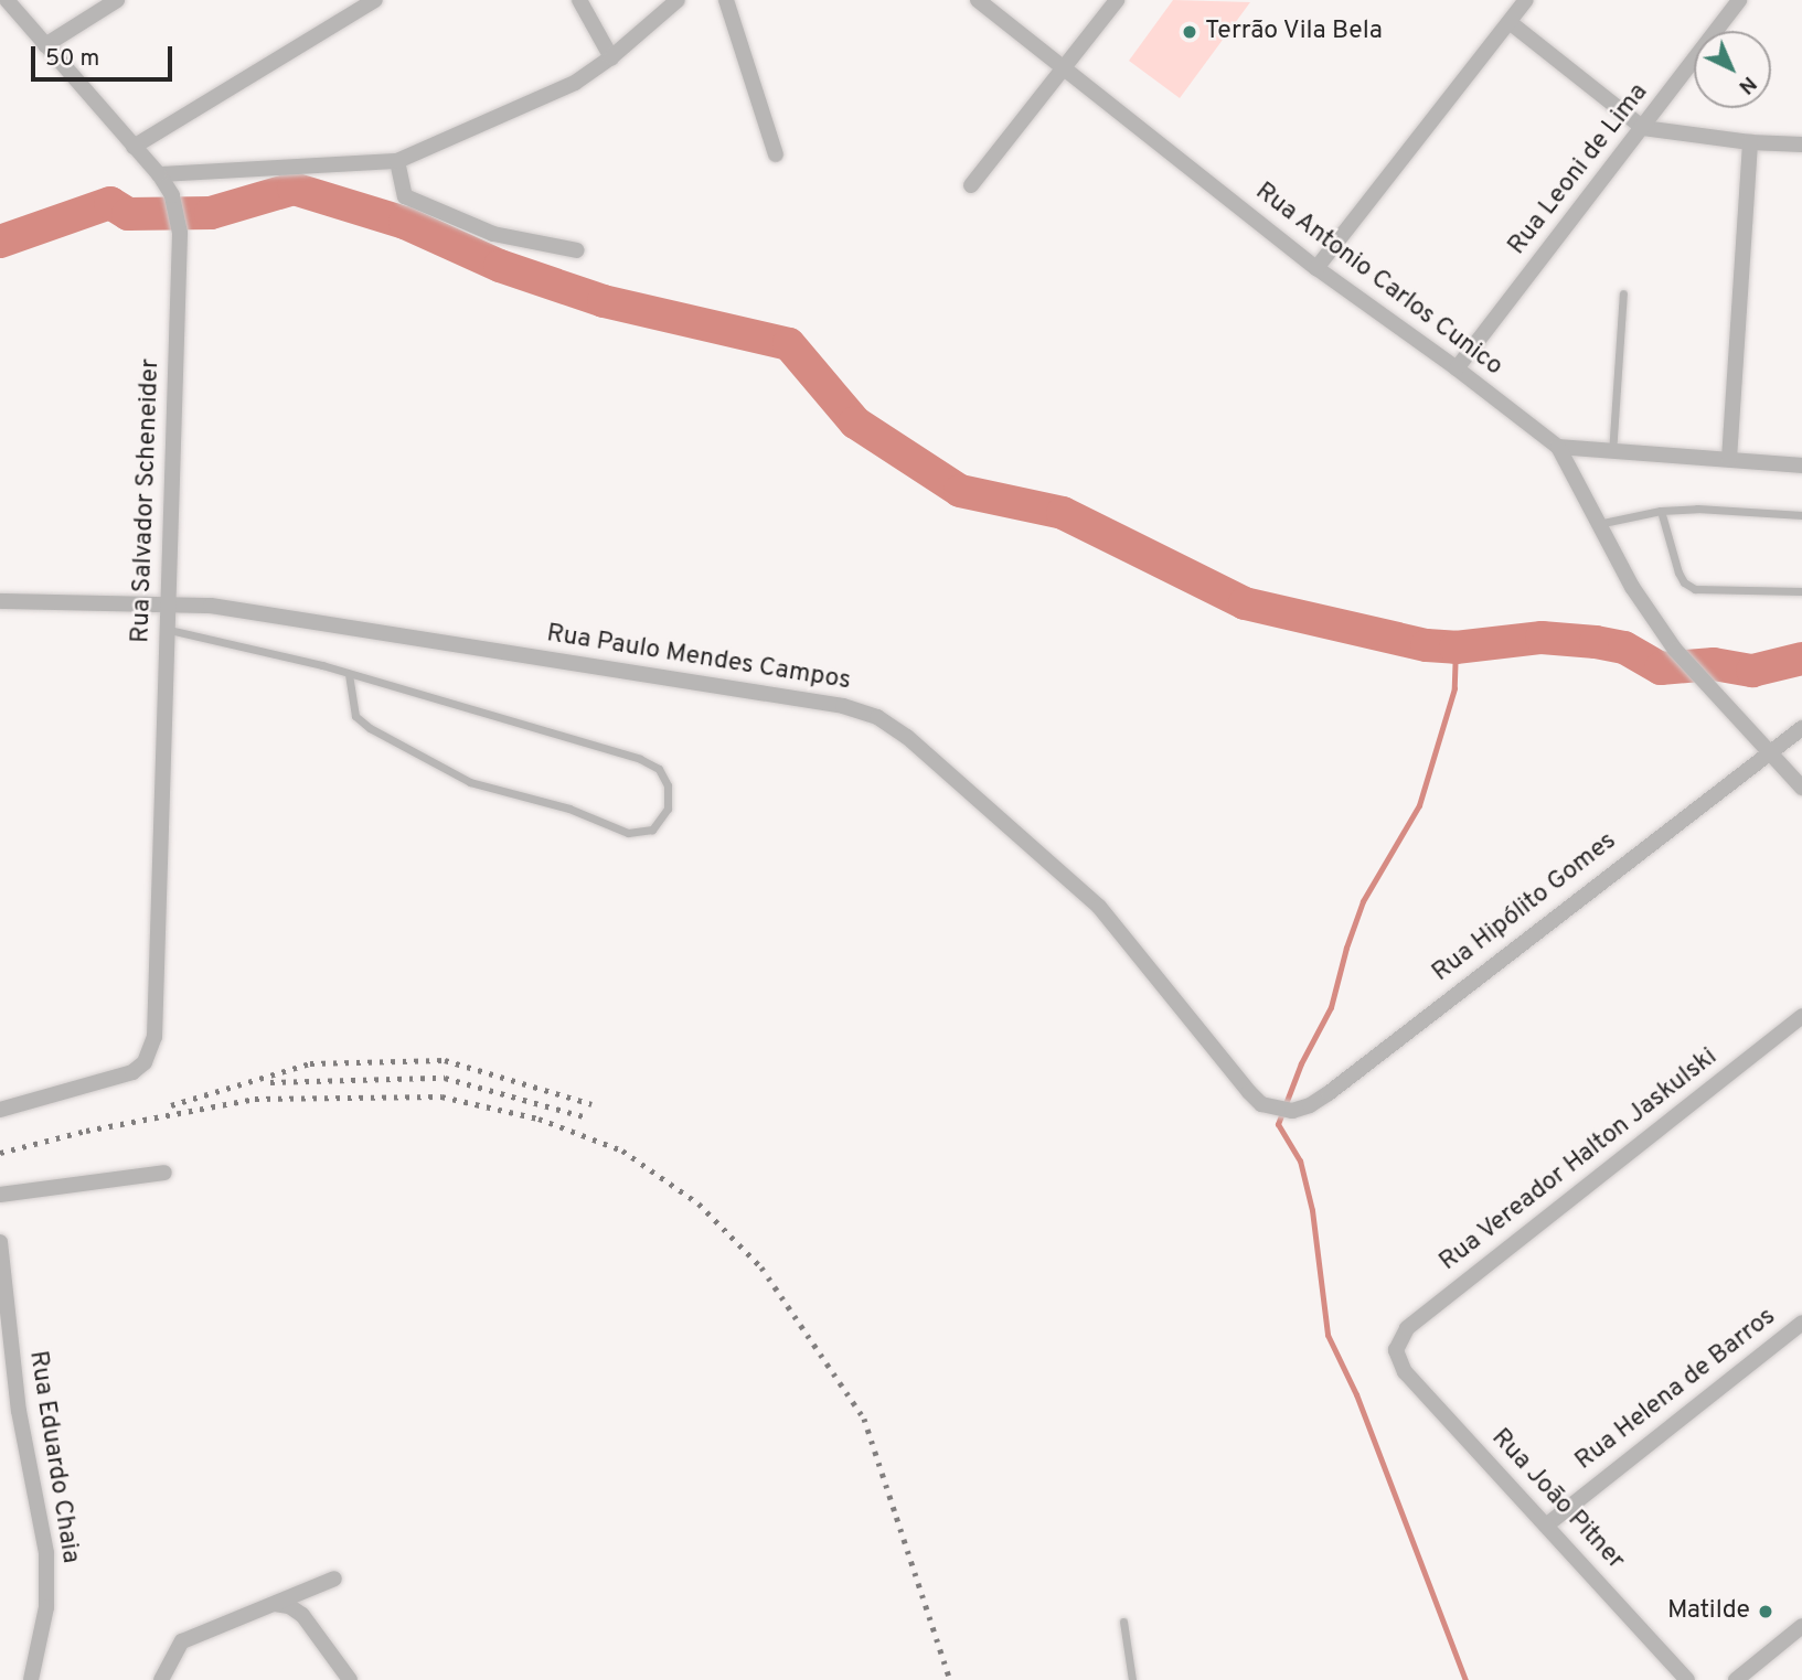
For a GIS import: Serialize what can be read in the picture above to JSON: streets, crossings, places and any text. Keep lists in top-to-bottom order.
{
  "streets": {
    "street": [
      "Rua Leoni de Lima",
      "Rua Antonio Carlos Cunico",
      "Rua Salvador Scheneider",
      "Rua Paulo Mendes Campos",
      "Rua Hipólito Gomes",
      "Rua Vereador Halton Jaskulski",
      "Rua Helena de Barros",
      "Rua Eduardo Chaia",
      "Rua João Pitner"
    ]
  },
  "crossings": [
    ["Rua Leoni de Lima", "Rua Antonio Carlos Cunico"],
    ["Rua Salvador Scheneider", "Rua Paulo Mendes Campos"],
    ["Rua Paulo Mendes Campos", "Rua Hipólito Gomes"],
    ["Rua Vereador Halton Jaskulski", "Rua João Pitner"],
    ["Rua Helena de Barros", "Rua João Pitner"]
  ],
  "places": ["Terrão Vila Bela", "Matilde"],
  "scale_bar": "50 m",
  "north": "bottom right"
}
